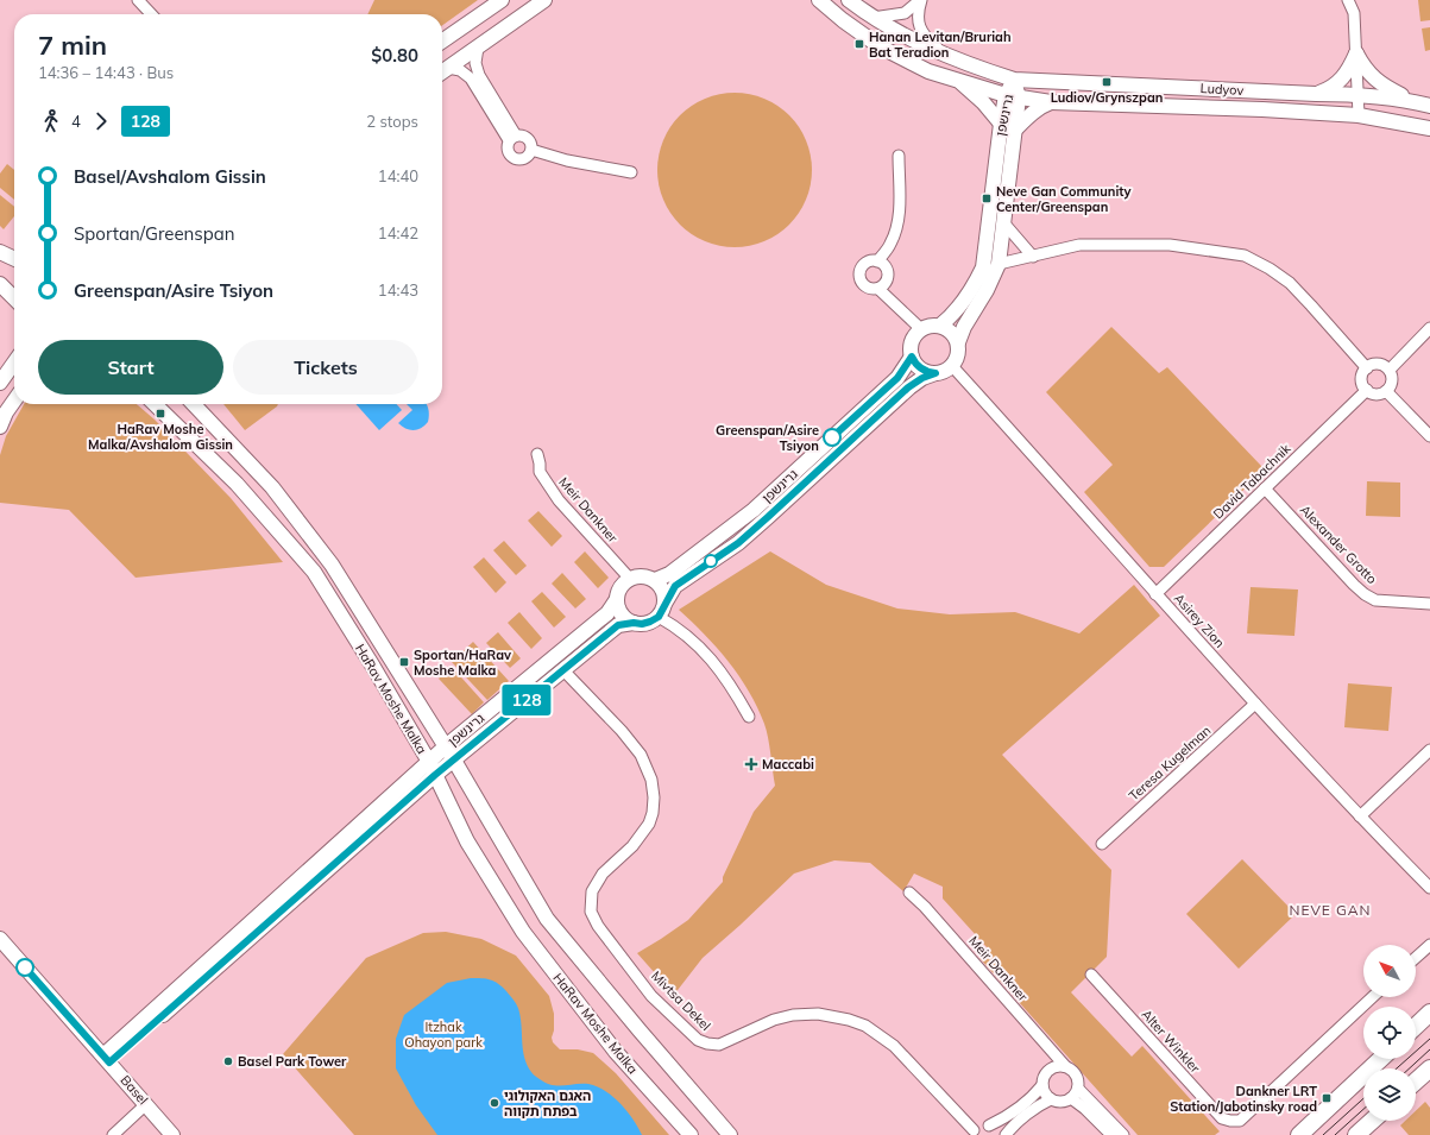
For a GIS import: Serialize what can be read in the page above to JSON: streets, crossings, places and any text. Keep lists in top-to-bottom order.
{
  "streets": {
    "street": [
      "Ludyov",
      "גרינשפן",
      "David Tabachnik",
      "Meir Dankner",
      "Alexander Grotto",
      "Asirey Zion",
      "HaRav Moshe Malka",
      "Teresa Kugelman",
      "Mivtsa Dekel",
      "Alter Winkler",
      "Basel"
    ]
  },
  "crossings": [
    ["Ludyov", "גרינשפן"],
    ["גרינשפן", "Meir Dankner"],
    ["גרינשפן", "Asirey Zion"],
    ["גרינשפן", "HaRav Moshe Malka"],
    ["גרינשפן", "Mivtsa Dekel"],
    ["גרינשפן", "Basel"],
    ["David Tabachnik", "Alexander Grotto"],
    ["David Tabachnik", "Asirey Zion"],
    ["Asirey Zion", "Teresa Kugelman"]
  ],
  "districts": ["NEVE GAN"],
  "parks": ["Itzhak Ohayon park"],
  "places": {
    "transit": [
      "Hanan Levitan/Bruriah Bat Teradion",
      "Ludiov/Grynszpan",
      "Neve Gan Community Center/Greenspan",
      "HaRav Moshe Malka/Avshalom Gissin",
      "Sportan/HaRav Moshe Malka",
      "Dankner LRT Station/Jabotinsky road"
    ],
    "other": ["Greenspan/Asire Tsiyon", "Basel Park Tower", "האגם האקולוגי בפתח תקווה"],
    "health": ["Maccabi"]
  },
  "lines": ["bus line 128"],
  "north": "top left",
  "page": {
    "on_map": "128",
    "heading": ["7 min", "14:36 – 14:43 · Bus", "$0.80"],
    "legs": ["4", "128", "2 stops"],
    "list": [
      {
        "name": "Basel/Avshalom Gissin",
        "value": "14:40"
      },
      {
        "name": "Sportan/Greenspan",
        "value": "14:42"
      },
      {
        "name": "Greenspan/Asire Tsiyon",
        "value": "14:43"
      }
    ],
    "buttons": ["Start", "Tickets"]
  }
}
